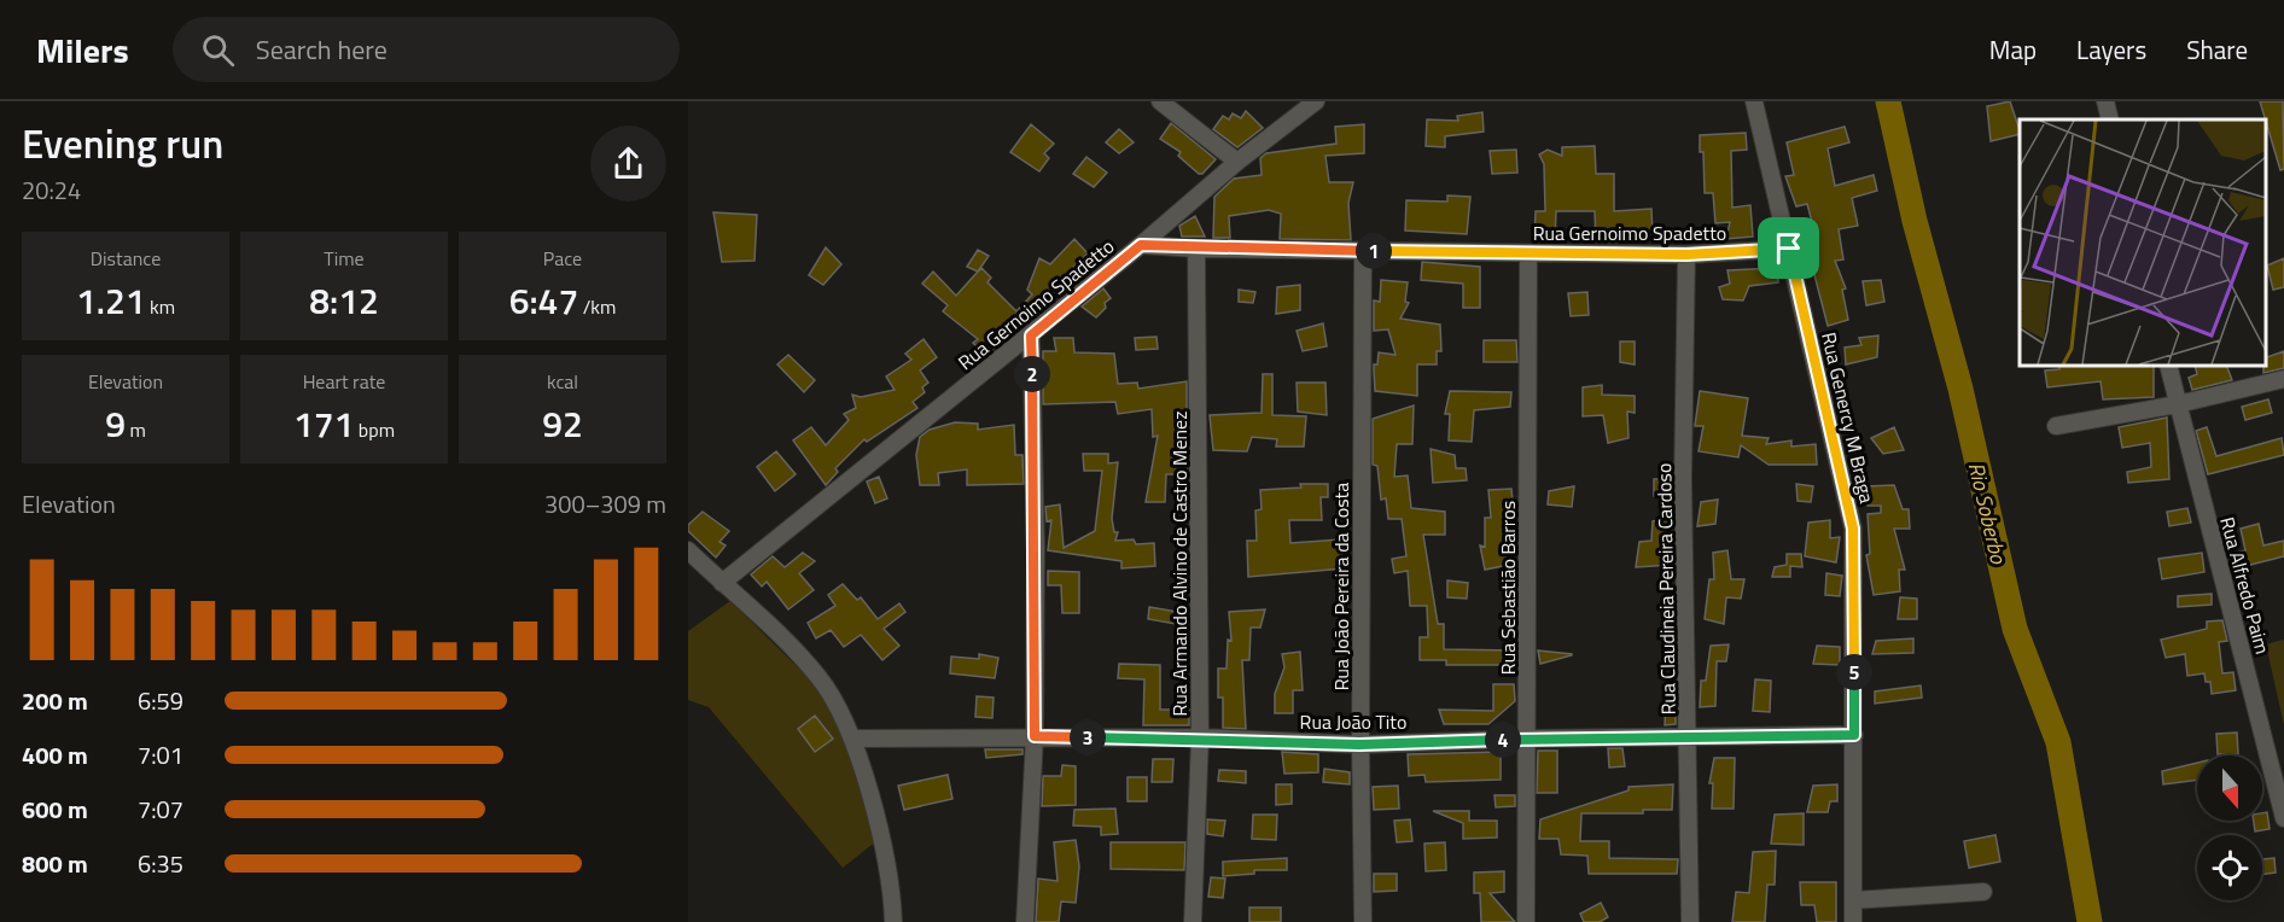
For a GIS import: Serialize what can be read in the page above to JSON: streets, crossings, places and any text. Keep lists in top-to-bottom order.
{
  "streets": {
    "street": [
      "Rua Gernoimo Spadetto",
      "Rua Genercy M Braga",
      "Rua Armando Alvino de Castro Menez",
      "Rua Alfredo Paim",
      "Rua João Pereira da Costa",
      "Rua Sebastião Barros",
      "Rua Claudineia Pereira Cardoso",
      "Rua João Tito"
    ]
  },
  "crossings": [
    ["Rua Gernoimo Spadetto", "Rua Genercy M Braga"],
    ["Rua Gernoimo Spadetto", "Rua Armando Alvino de Castro Menez"],
    ["Rua Gernoimo Spadetto", "Rua João Pereira da Costa"],
    ["Rua Gernoimo Spadetto", "Rua Sebastião Barros"],
    ["Rua Gernoimo Spadetto", "Rua Claudineia Pereira Cardoso"],
    ["Rua Genercy M Braga", "Rua João Tito"],
    ["Rua Armando Alvino de Castro Menez", "Rua João Tito"],
    ["Rua João Pereira da Costa", "Rua João Tito"],
    ["Rua Sebastião Barros", "Rua João Tito"],
    ["Rua Claudineia Pereira Cardoso", "Rua João Tito"]
  ],
  "water": ["Rio Soberbo"],
  "north": "bottom",
  "page": {
    "header": "Milers",
    "search": "Search here",
    "nav": ["Map", "Layers", "Share"],
    "heading": ["Evening run", "20:24"],
    "stats": [
      ["Distance", "1.21 km"],
      ["Time", "8:12"],
      ["Pace", "6:47 /km"],
      ["Elevation", "9 m"],
      ["Heart rate", "171 bpm"],
      ["kcal", "92"]
    ],
    "pins": [
      "1",
      "2",
      "5",
      "3",
      "4"
    ],
    "chart": ["Elevation", "300–309 m"],
    "list": [
      {
        "name": "200 m",
        "note": "6:59"
      },
      {
        "name": "400 m",
        "note": "7:01"
      },
      {
        "name": "600 m",
        "note": "7:07"
      },
      {
        "name": "800 m",
        "note": "6:35"
      }
    ]
  }
}
